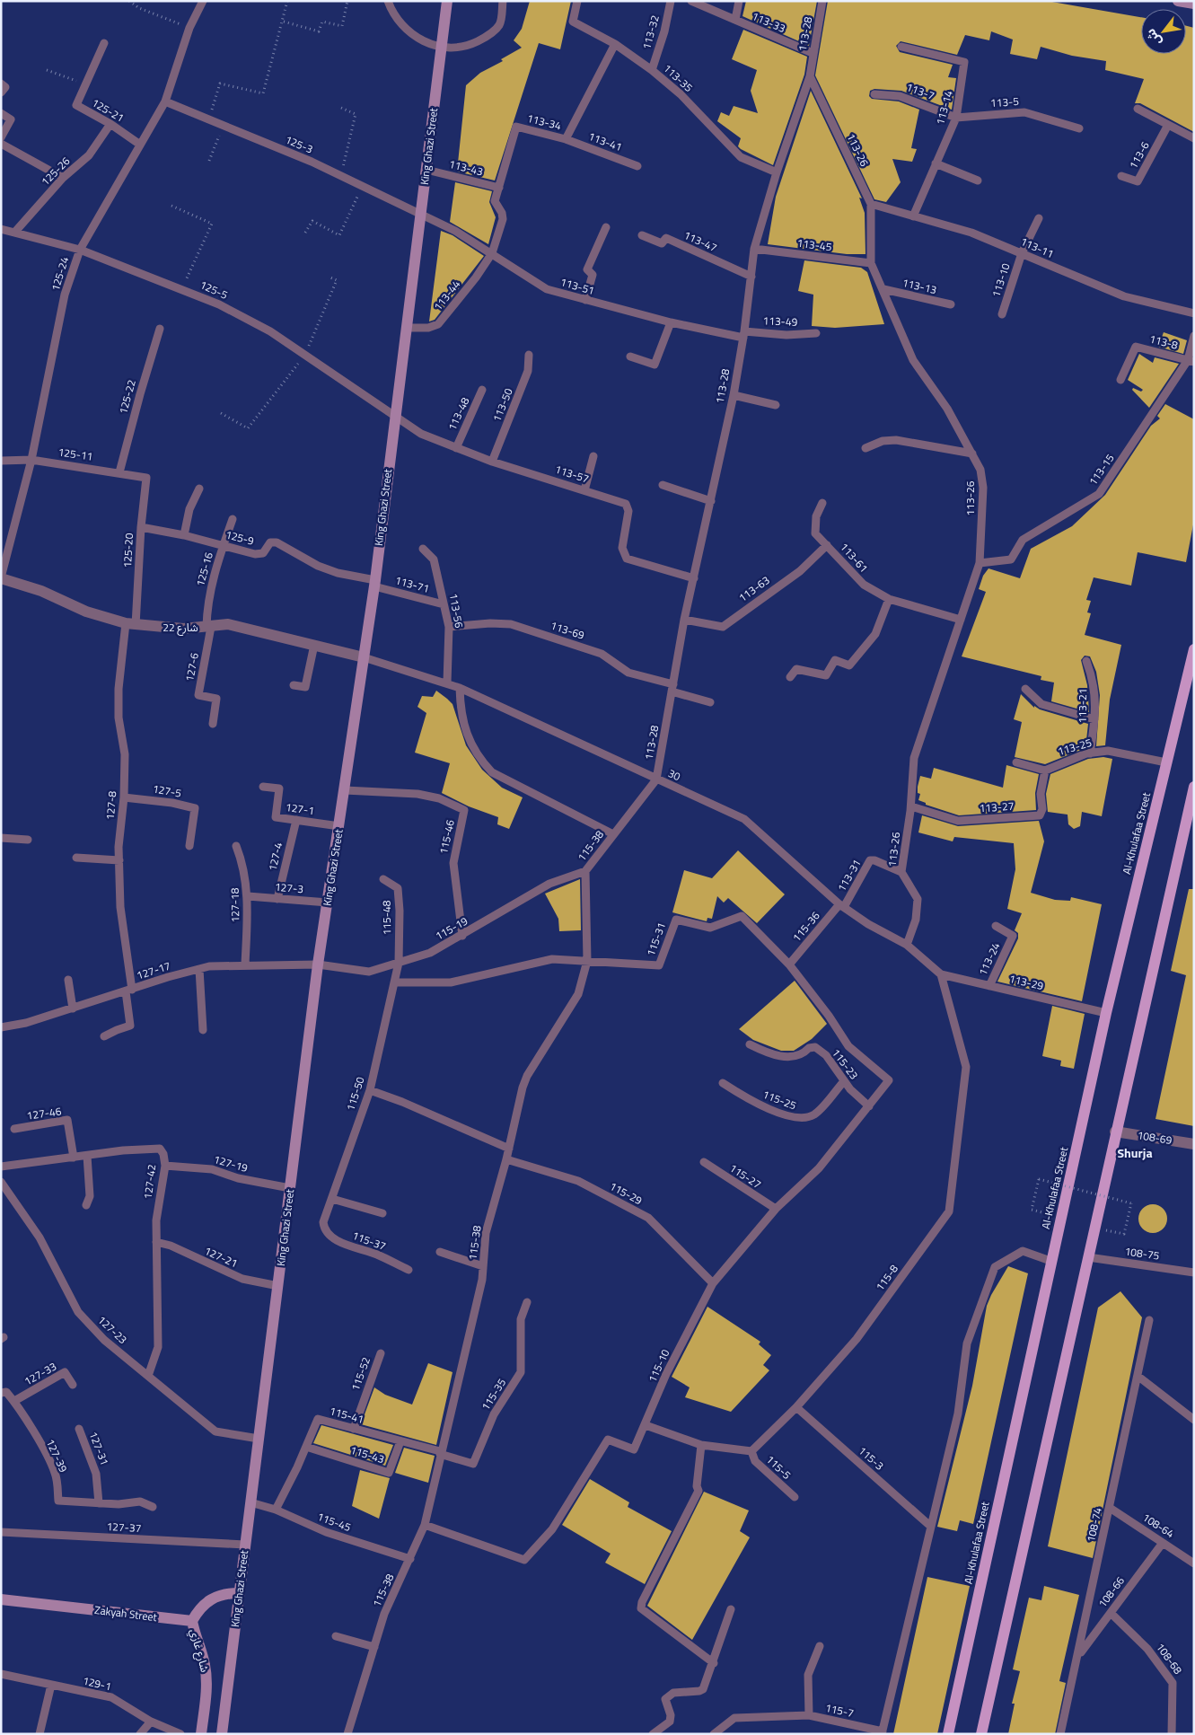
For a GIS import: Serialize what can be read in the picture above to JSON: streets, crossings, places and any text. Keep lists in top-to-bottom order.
{
  "streets": {
    "main road": ["Al-Khulafaa Street"],
    "street": [
      "King Ghazi Street",
      "شارع 22",
      "108-69",
      "Zakyah Street",
      "شارع غازي"
    ],
    "lane": [
      "113-33",
      "113-32",
      "113-28",
      "113-35",
      "113-7",
      "113-5",
      "113-14",
      "125-21",
      "113-34",
      "113-41",
      "125-3",
      "113-26",
      "113-6",
      "113-43",
      "125-26",
      "113-47",
      "113-45",
      "113-11",
      "125-24",
      "113-10",
      "113-51",
      "113-13",
      "125-5",
      "113-44",
      "113-49",
      "113-8",
      "125-22",
      "113-50",
      "113-48",
      "125-11",
      "113-15",
      "113-57",
      "125-9",
      "125-20",
      "113-61",
      "125-16",
      "113-71",
      "113-63",
      "113-56",
      "113-69",
      "127-6",
      "113-21",
      "113-25",
      "30",
      "127-5",
      "127-8",
      "113-27",
      "127-1",
      "115-46",
      "115-38",
      "127-4",
      "113-31",
      "127-3",
      "127-18",
      "115-48",
      "115-36",
      "115-19",
      "115-31",
      "113-24",
      "127-17",
      "113-29",
      "115-23",
      "115-50",
      "115-25",
      "127-46",
      "127-19",
      "115-27",
      "127-42",
      "115-29",
      "115-37",
      "108-75",
      "127-21",
      "115-8",
      "127-23",
      "115-10",
      "127-33",
      "115-52",
      "115-35",
      "115-41",
      "127-31",
      "115-43",
      "127-39",
      "115-3",
      "115-5",
      "115-45",
      "108-74",
      "108-64",
      "127-37",
      "108-66",
      "108-68",
      "129-1",
      "115-7"
    ]
  },
  "crossings": [
    ["113-33", "113-28"],
    ["113-32", "113-35"],
    ["113-28", "113-35"],
    ["113-28", "113-26"],
    ["113-28", "113-47"],
    ["113-28", "113-45"],
    ["113-28", "113-51"],
    ["113-28", "113-49"],
    ["113-28", "113-57"],
    ["113-28", "113-63"],
    ["113-28", "113-69"],
    ["113-28", "30"],
    ["113-28", "115-38"],
    ["113-35", "113-34"],
    ["113-7", "113-5"],
    ["113-7", "113-14"],
    ["113-5", "113-14"],
    ["113-14", "113-11"],
    ["125-21", "125-26"],
    ["125-21", "125-24"],
    ["113-34", "113-41"],
    ["113-34", "113-43"],
    ["113-34", "113-51"],
    ["113-34", "113-44"],
    ["125-3", "King Ghazi Street"],
    ["125-3", "125-24"],
    ["125-3", "113-51"],
    ["King Ghazi Street", "113-43"],
    ["King Ghazi Street", "113-51"],
    ["King Ghazi Street", "125-5"],
    ["King Ghazi Street", "113-44"],
    ["King Ghazi Street", "113-57"],
    ["King Ghazi Street", "125-9"],
    ["King Ghazi Street", "113-71"],
    ["King Ghazi Street", "شارع 22"],
    ["King Ghazi Street", "30"],
    ["King Ghazi Street", "127-1"],
    ["King Ghazi Street", "115-46"],
    ["King Ghazi Street", "127-3"],
    ["King Ghazi Street", "115-19"],
    ["King Ghazi Street", "127-17"],
    ["King Ghazi Street", "127-19"],
    ["King Ghazi Street", "127-21"],
    ["King Ghazi Street", "127-23"],
    ["King Ghazi Street", "115-45"],
    ["King Ghazi Street", "127-37"],
    ["113-26", "113-45"],
    ["113-26", "113-11"],
    ["113-26", "113-13"],
    ["113-26", "113-15"],
    ["113-26", "113-61"],
    ["113-26", "30"],
    ["113-26", "113-27"],
    ["113-26", "113-31"],
    ["125-26", "125-5"],
    ["113-11", "113-10"],
    ["125-24", "125-5"],
    ["125-24", "125-11"],
    ["125-24", "شارع 22"],
    ["113-51", "113-44"],
    ["113-51", "113-49"],
    ["125-5", "113-57"],
    ["113-8", "113-15"],
    ["125-22", "125-11"],
    ["113-50", "113-57"],
    ["113-48", "113-57"],
    ["125-11", "125-20"],
    ["125-9", "125-20"],
    ["125-9", "125-16"],
    ["125-9", "113-71"],
    ["125-20", "شارع 22"],
    ["125-20", "127-8"],
    ["113-61", "113-63"],
    ["125-16", "شارع 22"],
    ["125-16", "127-6"],
    ["113-71", "113-56"],
    ["113-56", "113-69"],
    ["113-56", "30"],
    ["شارع 22", "127-6"],
    ["شارع 22", "30"],
    ["شارع 22", "127-8"],
    ["113-21", "113-25"],
    ["113-25", "113-27"],
    ["113-25", "Al-Khulafaa Street"],
    ["30", "115-38"],
    ["30", "113-31"],
    ["30", "115-36"],
    ["30", "113-29"],
    ["30", "115-8"],
    ["127-5", "127-8"],
    ["127-8", "127-17"],
    ["127-1", "127-4"],
    ["Al-Khulafaa Street", "113-29"],
    ["115-46", "115-19"],
    ["115-38", "115-19"],
    ["115-38", "115-31"],
    ["115-38", "115-29"],
    ["115-38", "115-10"],
    ["115-38", "115-35"],
    ["115-38", "115-41"],
    ["115-38", "115-45"],
    ["127-4", "127-3"],
    ["113-31", "115-36"],
    ["127-3", "127-18"],
    ["127-18", "127-17"],
    ["115-48", "115-19"],
    ["115-48", "115-50"],
    ["115-36", "115-31"],
    ["115-19", "127-17"],
    ["115-19", "115-50"],
    ["115-31", "115-50"],
    ["115-31", "115-10"],
    ["113-24", "113-29"],
    ["113-29", "115-8"],
    ["115-23", "115-25"],
    ["115-23", "115-10"],
    ["115-50", "115-37"],
    ["127-46", "127-42"],
    ["127-19", "127-42"],
    ["115-27", "115-10"],
    ["127-42", "127-21"],
    ["127-42", "127-23"],
    ["115-29", "115-10"],
    ["115-8", "115-3"],
    ["115-8", "115-5"],
    ["127-33", "127-39"],
    ["115-52", "115-41"],
    ["115-35", "115-41"],
    ["115-41", "115-43"],
    ["115-41", "115-45"],
    ["127-31", "127-39"],
    ["108-74", "108-64"],
    ["108-74", "108-66"],
    ["108-64", "108-66"],
    ["108-66", "108-68"],
    ["Zakyah Street", "شارع غازي"]
  ],
  "districts": ["Shurja"],
  "north": "bottom left"
}
